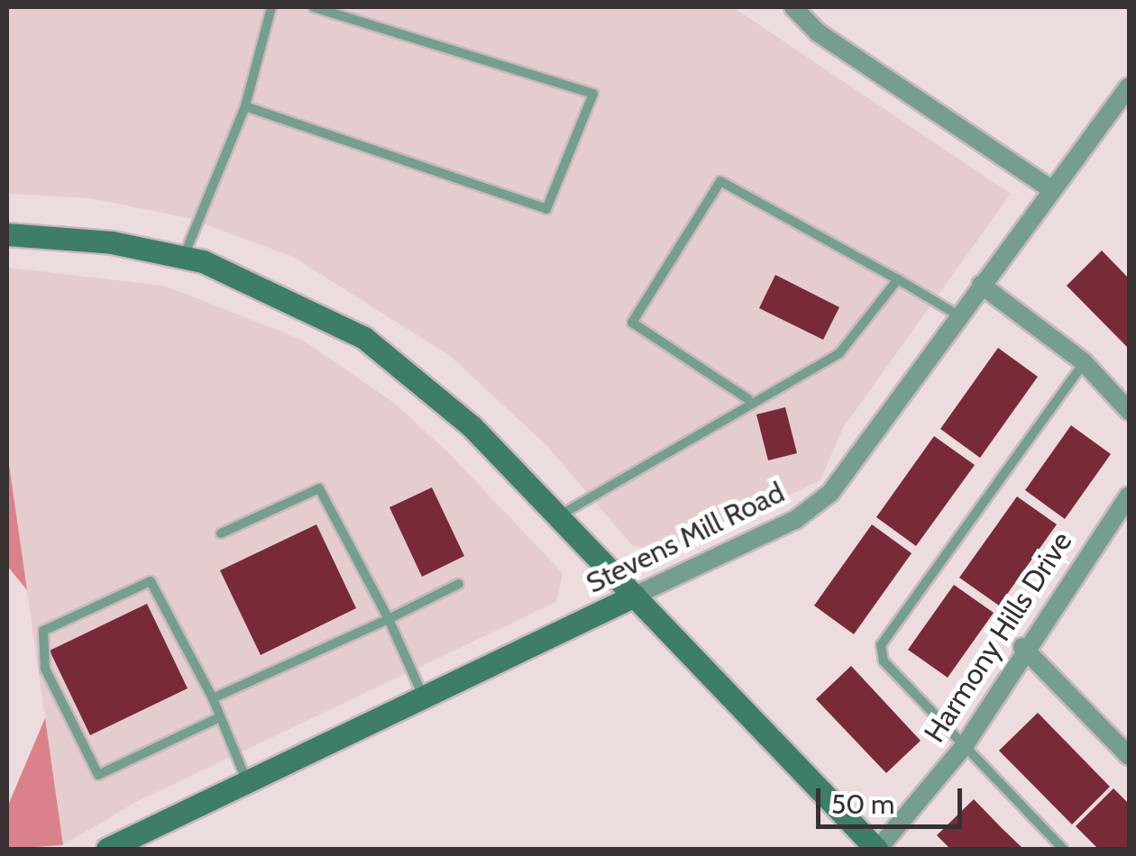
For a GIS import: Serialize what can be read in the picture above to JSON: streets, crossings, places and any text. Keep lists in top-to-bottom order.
{
  "streets": {
    "street": ["Stevens Mill Road", "Harmony Hills Drive"]
  },
  "scale_bar": "50 m"
}
